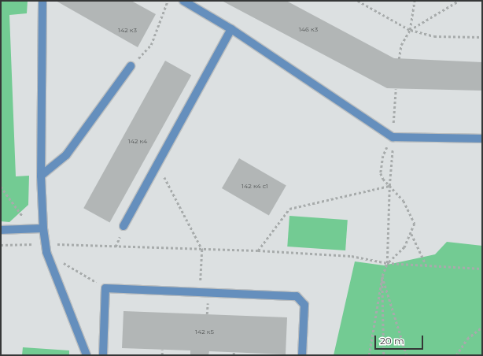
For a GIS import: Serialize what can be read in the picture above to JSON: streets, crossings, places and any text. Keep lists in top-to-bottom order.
{
  "house_numbers": [
    "146 к3",
    "142 к3",
    "142 к4",
    "142 к4 с1",
    "142 к5"
  ],
  "scale_bar": "20 m"
}
